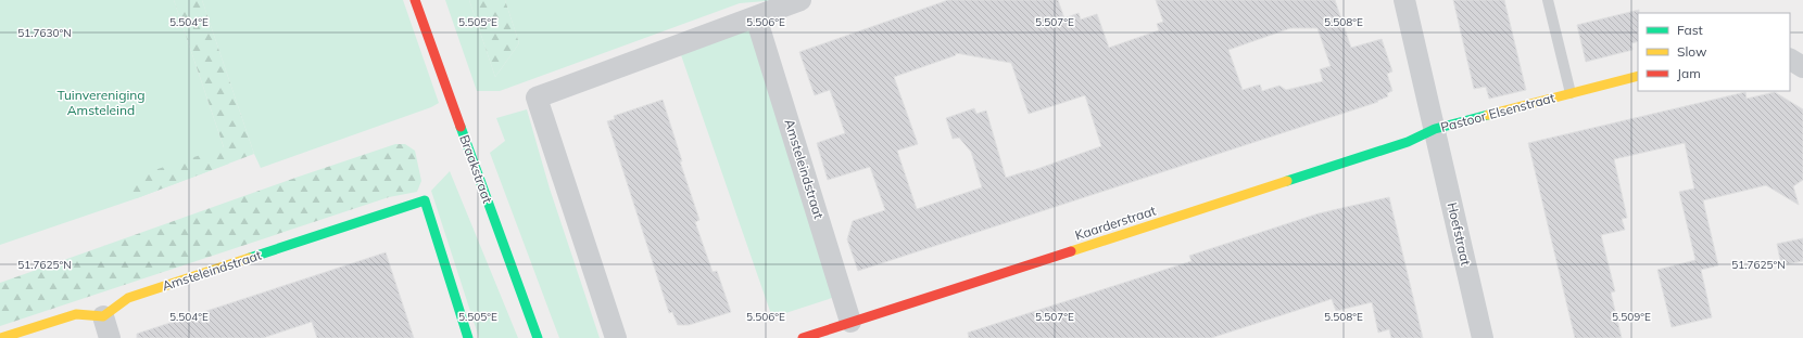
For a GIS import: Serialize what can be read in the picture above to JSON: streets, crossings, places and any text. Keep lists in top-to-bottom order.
{
  "streets": {
    "street": [
      "Pastoor Elsenstraat",
      "Braakstraat",
      "Amsteleindstraat",
      "Kaarderstraat",
      "Hoefstraat"
    ]
  },
  "crossings": [
    ["Pastoor Elsenstraat", "Kaarderstraat"],
    ["Pastoor Elsenstraat", "Hoefstraat"],
    ["Amsteleindstraat", "Kaarderstraat"],
    ["Kaarderstraat", "Hoefstraat"]
  ],
  "parks": ["Tuinvereniging Amsteleind"],
  "legend": ["Fast", "Slow", "Jam"],
  "coordinates": [
    "5.504°E",
    "5.505°E",
    "5.506°E",
    "5.507°E",
    "5.508°E",
    "51.7630°N",
    "51.7625°N",
    "5.509°E"
  ]
}
